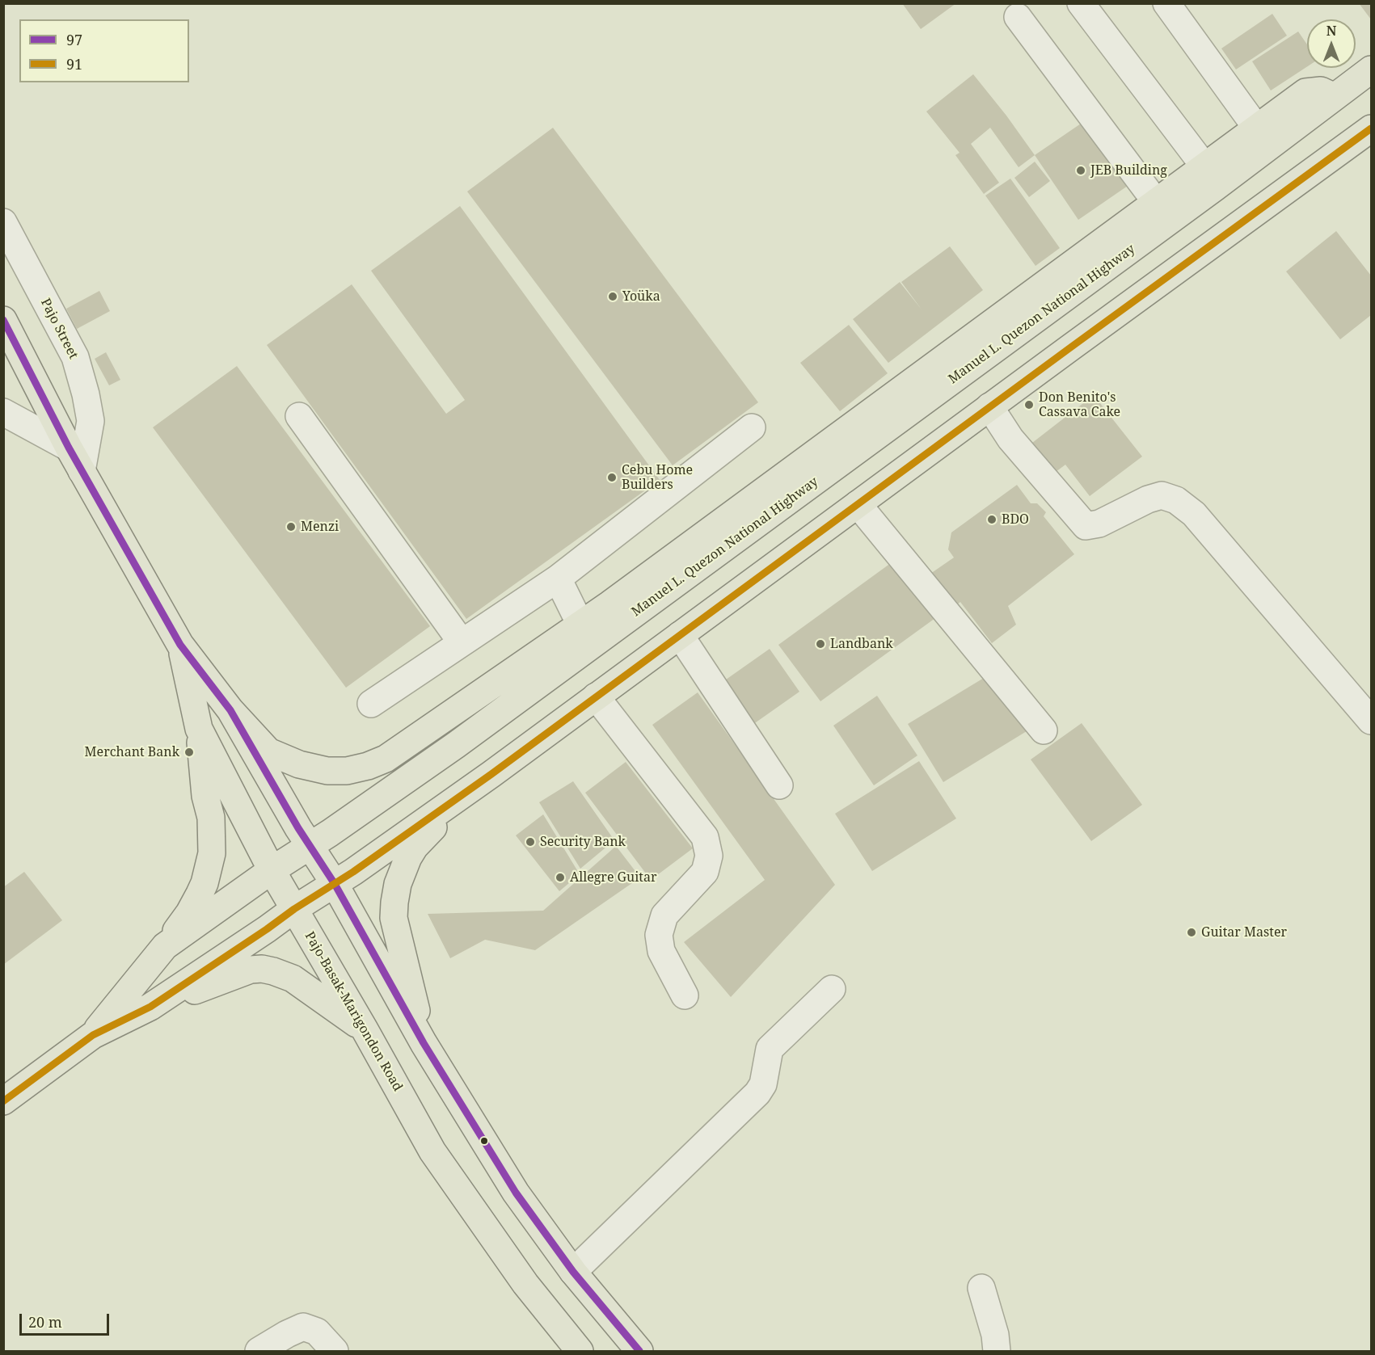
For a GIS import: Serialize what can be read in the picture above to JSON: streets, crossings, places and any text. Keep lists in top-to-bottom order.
{
  "streets": {
    "main road": ["Manuel L. Quezon National Highway", "Pajo-Basak-Marigondon Road"],
    "street": ["Pajo Street"]
  },
  "crossings": [
    ["Manuel L. Quezon National Highway", "Pajo-Basak-Marigondon Road"],
    ["Pajo Street", "Pajo-Basak-Marigondon Road"]
  ],
  "places": [
    "JEB Building",
    "Yoüka",
    "Don Benito's Cassava Cake",
    "Cebu Home Builders",
    "BDO",
    "Menzi",
    "Landbank",
    "Merchant Bank",
    "Security Bank",
    "Allegre Guitar",
    "Guitar Master"
  ],
  "lines": ["transit line 91", "transit line 97"],
  "legend": ["97", "91"],
  "scale_bar": "20 m",
  "north": "top"
}
